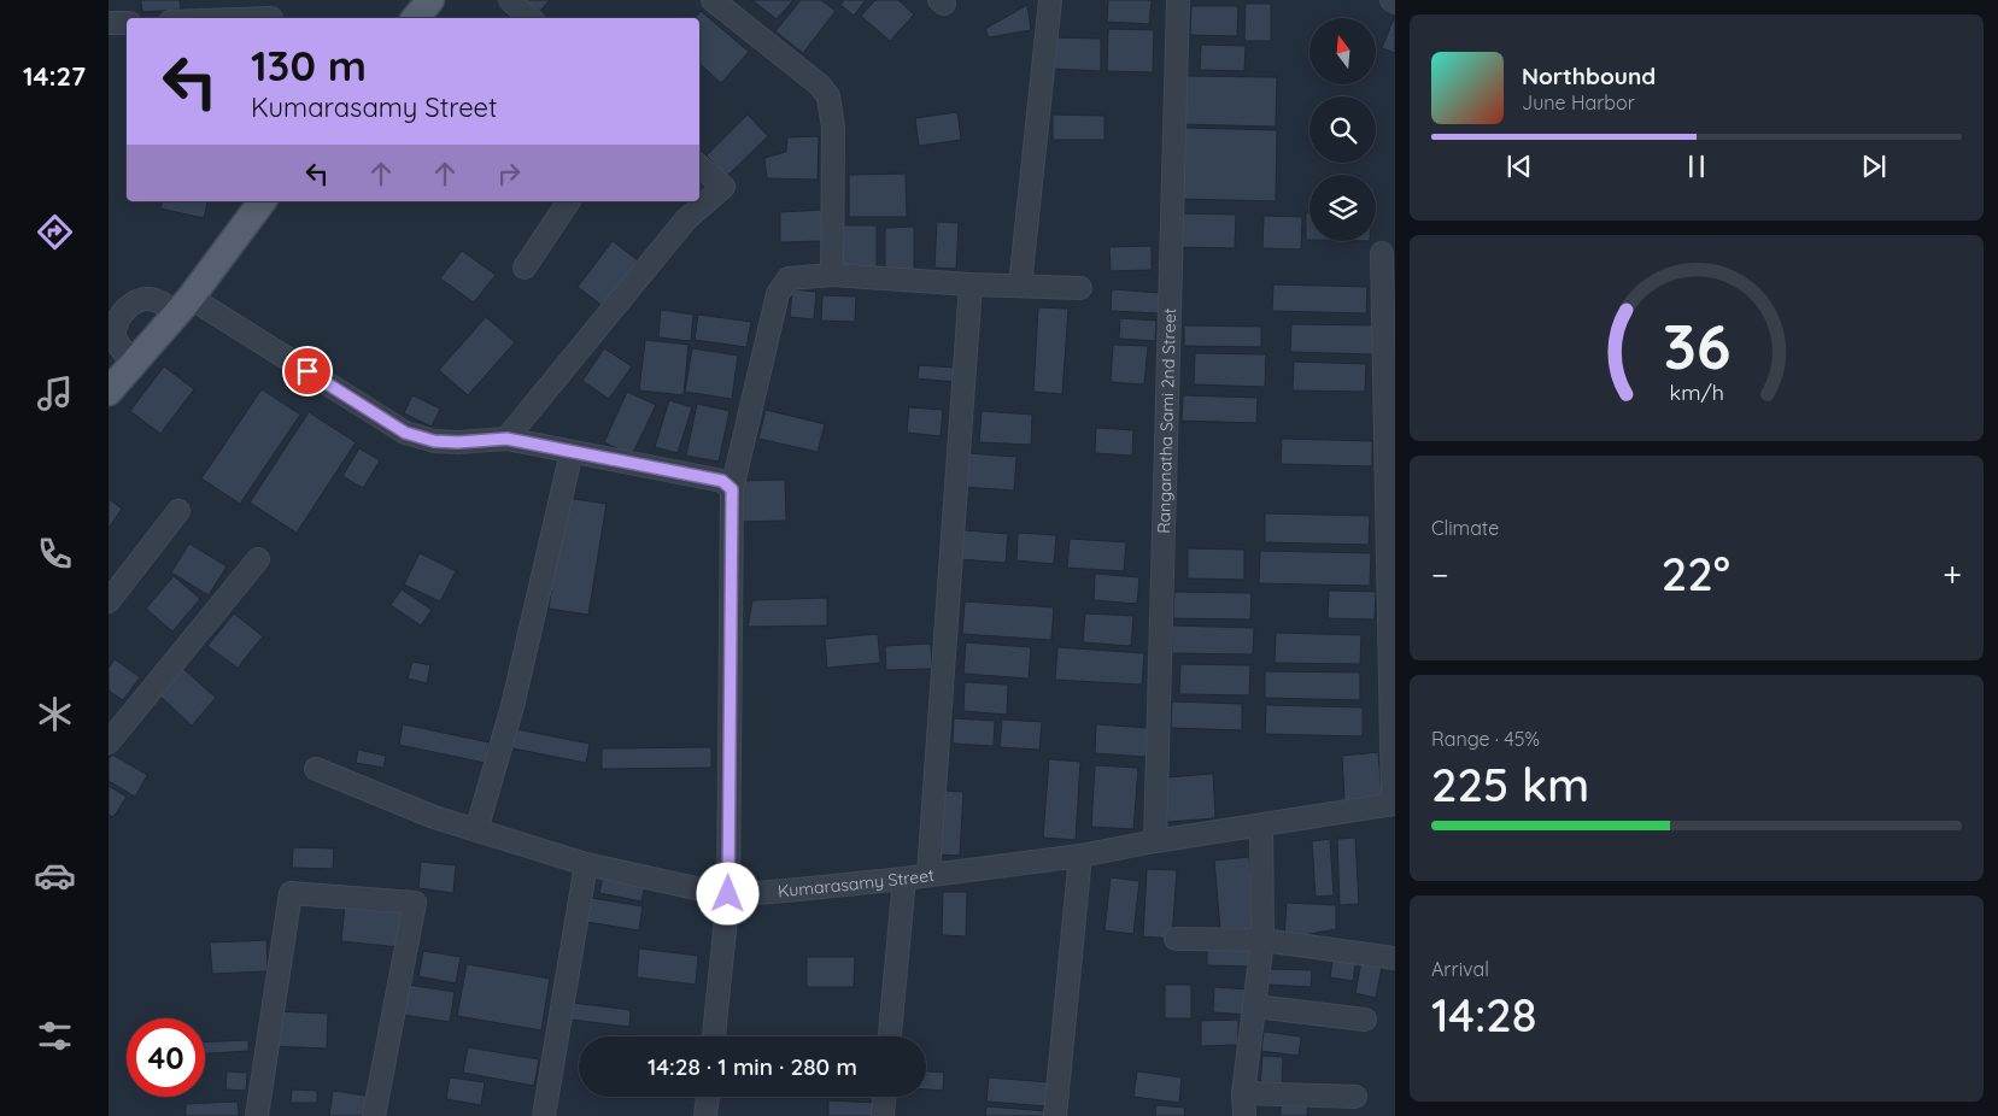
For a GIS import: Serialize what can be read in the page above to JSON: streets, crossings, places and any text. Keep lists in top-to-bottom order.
{
  "streets": {
    "street": ["Ranganatha Sami 2nd Street", "Kumarasamy Street"]
  },
  "crossings": [
    ["Ranganatha Sami 2nd Street", "Kumarasamy Street"]
  ],
  "north": "top",
  "page": {
    "tabs": "14:27",
    "turn": ["130 m", "Kumarasamy Street"],
    "song": ["Northbound", "June Harbor"],
    "tile": [
      "Climate",
      ["Range · 45%", "225 km"],
      ["Arrival", "14:28"]
    ],
    "heat": ["−", "22°", "+"],
    "limit": "40",
    "trip": "14:28 · 1 min · 280 m",
    "gauge": ["36", "km/h"]
  }
}
